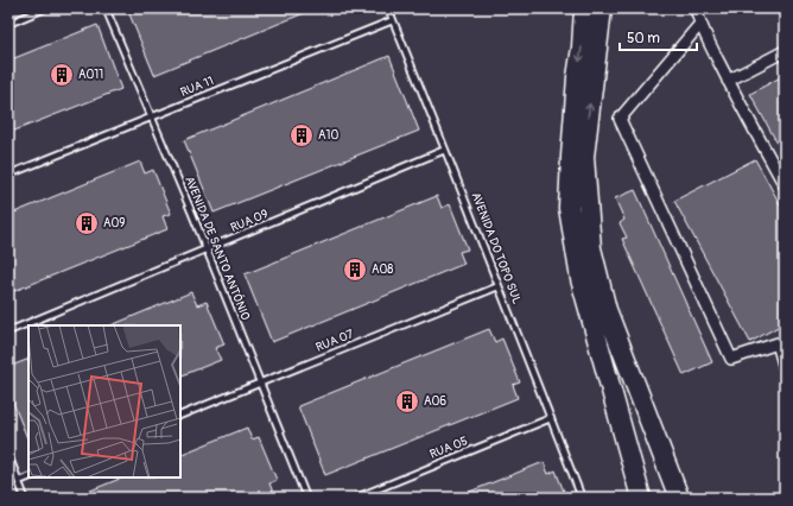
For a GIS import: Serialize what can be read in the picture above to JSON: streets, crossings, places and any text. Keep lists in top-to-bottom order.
{
  "streets": {
    "lane": [
      "RUA 11",
      "RUA 09",
      "AVENIDA DE SANTO ANTÓNIO",
      "AVENIDA DO TOPO SUL",
      "RUA 07",
      "RUA 05"
    ]
  },
  "crossings": [
    ["RUA 11", "AVENIDA DE SANTO ANTÓNIO"],
    ["RUA 11", "AVENIDA DO TOPO SUL"],
    ["RUA 09", "AVENIDA DE SANTO ANTÓNIO"],
    ["RUA 09", "AVENIDA DO TOPO SUL"],
    ["AVENIDA DE SANTO ANTÓNIO", "RUA 07"],
    ["AVENIDA DO TOPO SUL", "RUA 07"],
    ["AVENIDA DO TOPO SUL", "RUA 05"]
  ],
  "places": {
    "building": [
      "A011",
      "A10",
      "A09",
      "A08",
      "A06"
    ]
  },
  "scale_bar": "50 m"
}
